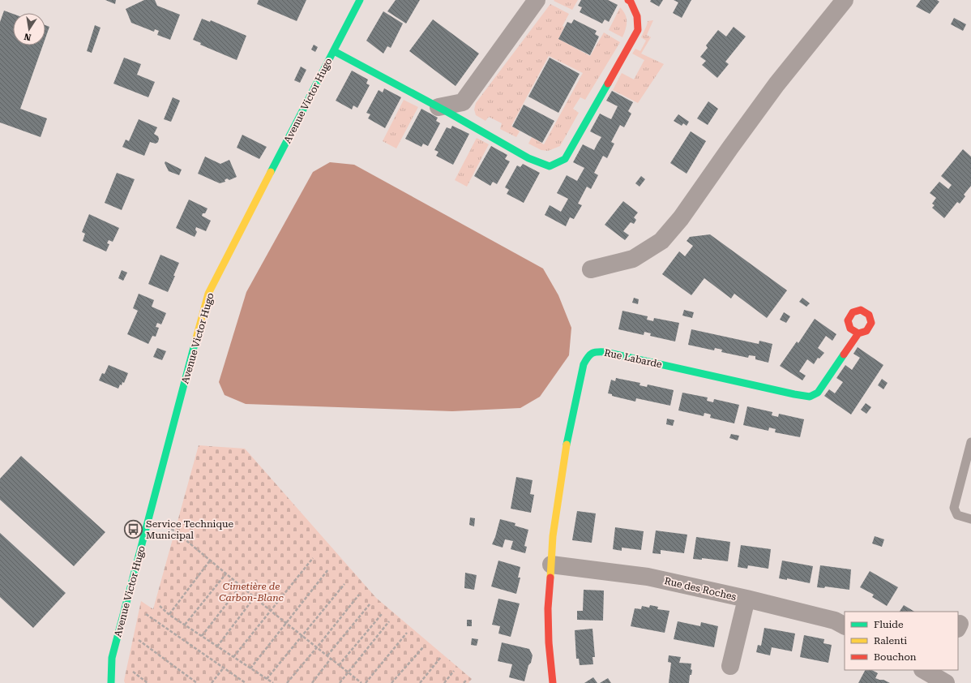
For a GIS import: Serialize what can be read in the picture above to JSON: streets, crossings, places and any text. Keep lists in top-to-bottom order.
{
  "streets": {
    "street": ["Avenue Victor Hugo", "Rue Labarde", "Rue des Roches"]
  },
  "crossings": [
    ["Rue Labarde", "Rue des Roches"]
  ],
  "parks": ["Cimetière de Carbon-Blanc"],
  "places": {
    "bus stop": ["Service Technique Municipal"]
  },
  "legend": ["Fluide", "Ralenti", "Bouchon"],
  "north": "bottom"
}
